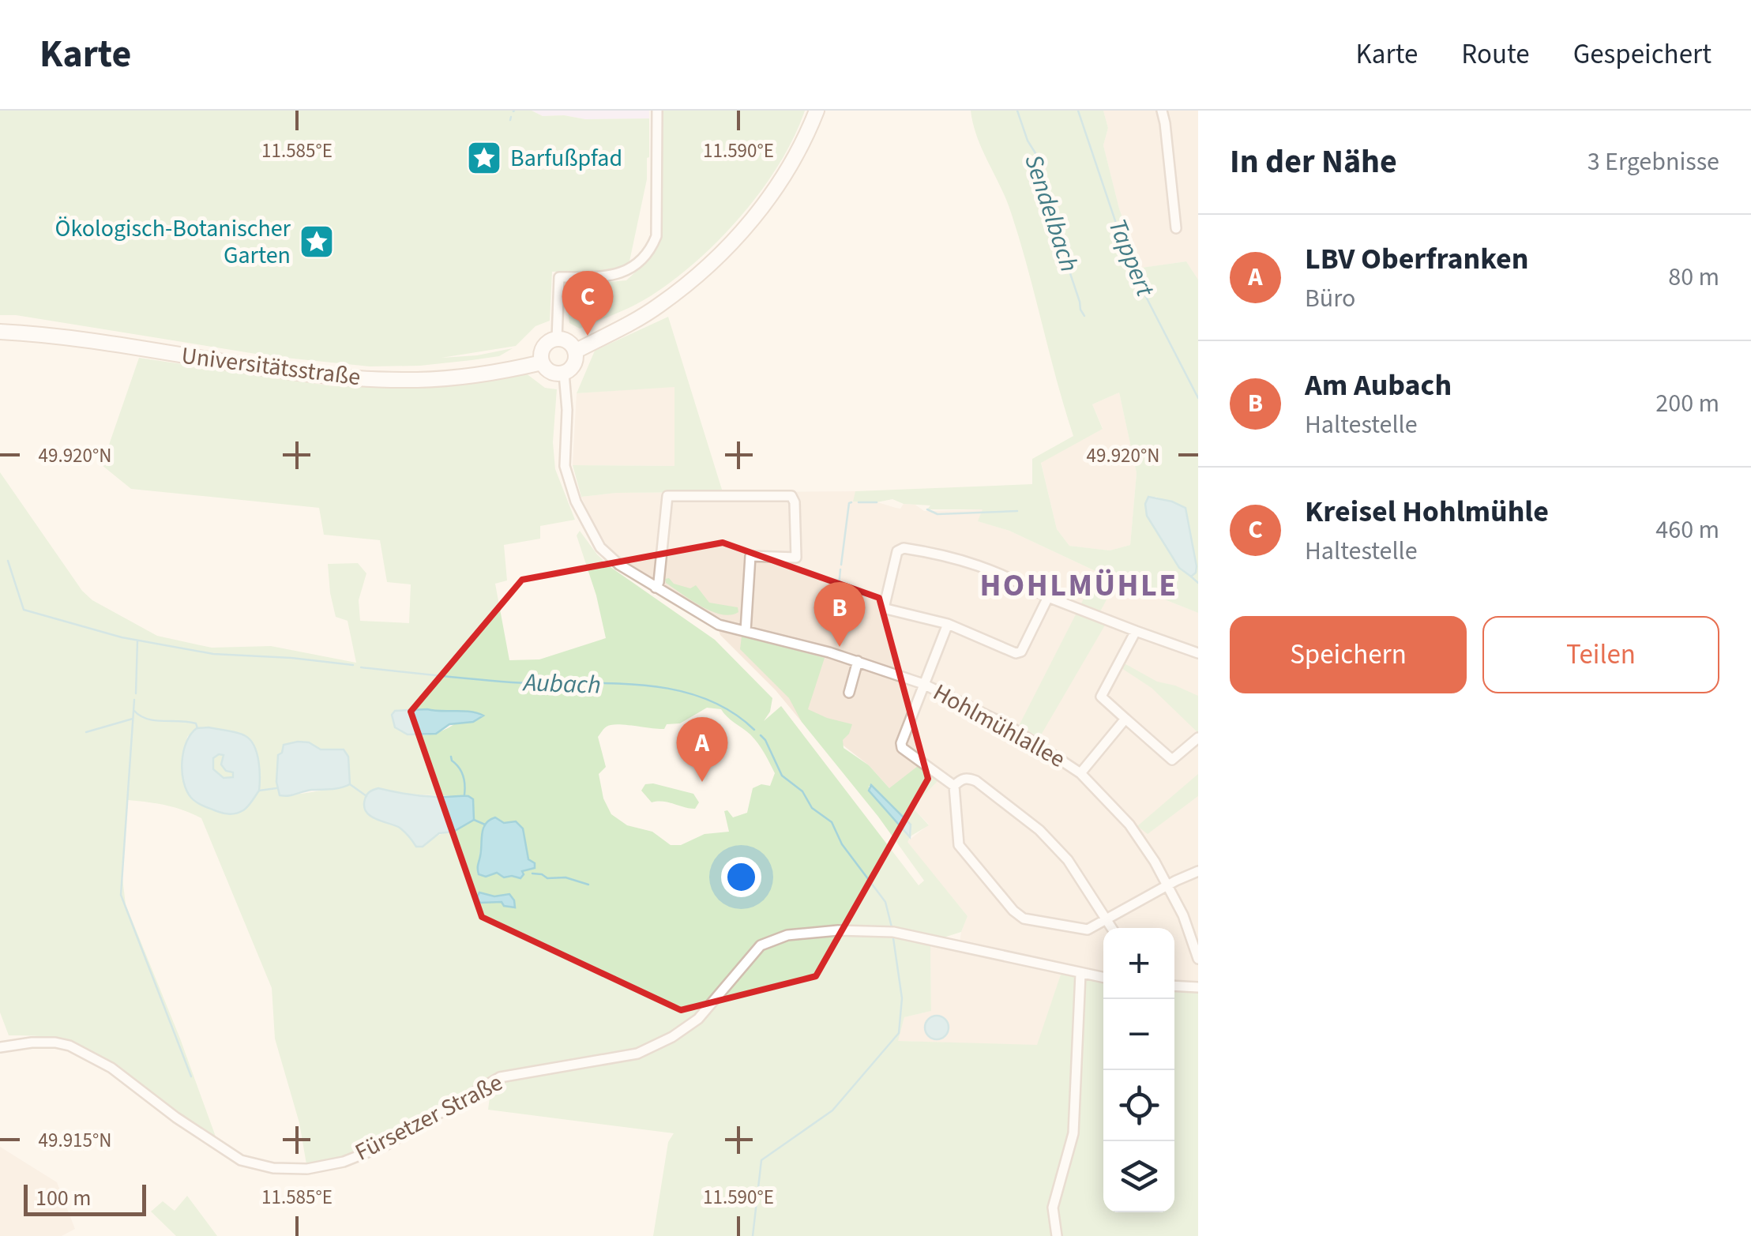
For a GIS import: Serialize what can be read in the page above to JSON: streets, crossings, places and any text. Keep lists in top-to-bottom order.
{
  "streets": {
    "main road": ["Universitätsstraße"],
    "street": ["Hohlmühlallee", "Fürsetzer Straße"]
  },
  "crossings": [
    ["Universitätsstraße", "Hohlmühlallee"]
  ],
  "districts": ["HOHLMÜHLE"],
  "water": ["Sendelbach", "Tappert", "Aubach"],
  "places": {
    "place": ["Barfußpfad", "Ökologisch-Botanischer Garten"]
  },
  "scale_bar": "100 m",
  "page": {
    "header": "Karte",
    "nav": ["Karte", "Route", "Gespeichert"],
    "heading": ["In der Nähe", "3 Ergebnisse"],
    "list": [
      {
        "mark": "A",
        "name": "LBV Oberfranken",
        "note": "Büro",
        "value": "80 m"
      },
      {
        "mark": "B",
        "name": "Am Aubach",
        "note": "Haltestelle",
        "value": "200 m"
      },
      {
        "mark": "C",
        "name": "Kreisel Hohlmühle",
        "note": "Haltestelle",
        "value": "460 m"
      }
    ],
    "pins": ["C", "B", "A"],
    "buttons": ["Speichern", "Teilen"],
    "map_buttons": ["+", "−"],
    "scale": "100 m"
  },
  "coordinates": [
    "11.585°E",
    "11.590°E",
    "49.920°N",
    "49.915°N"
  ]
}
